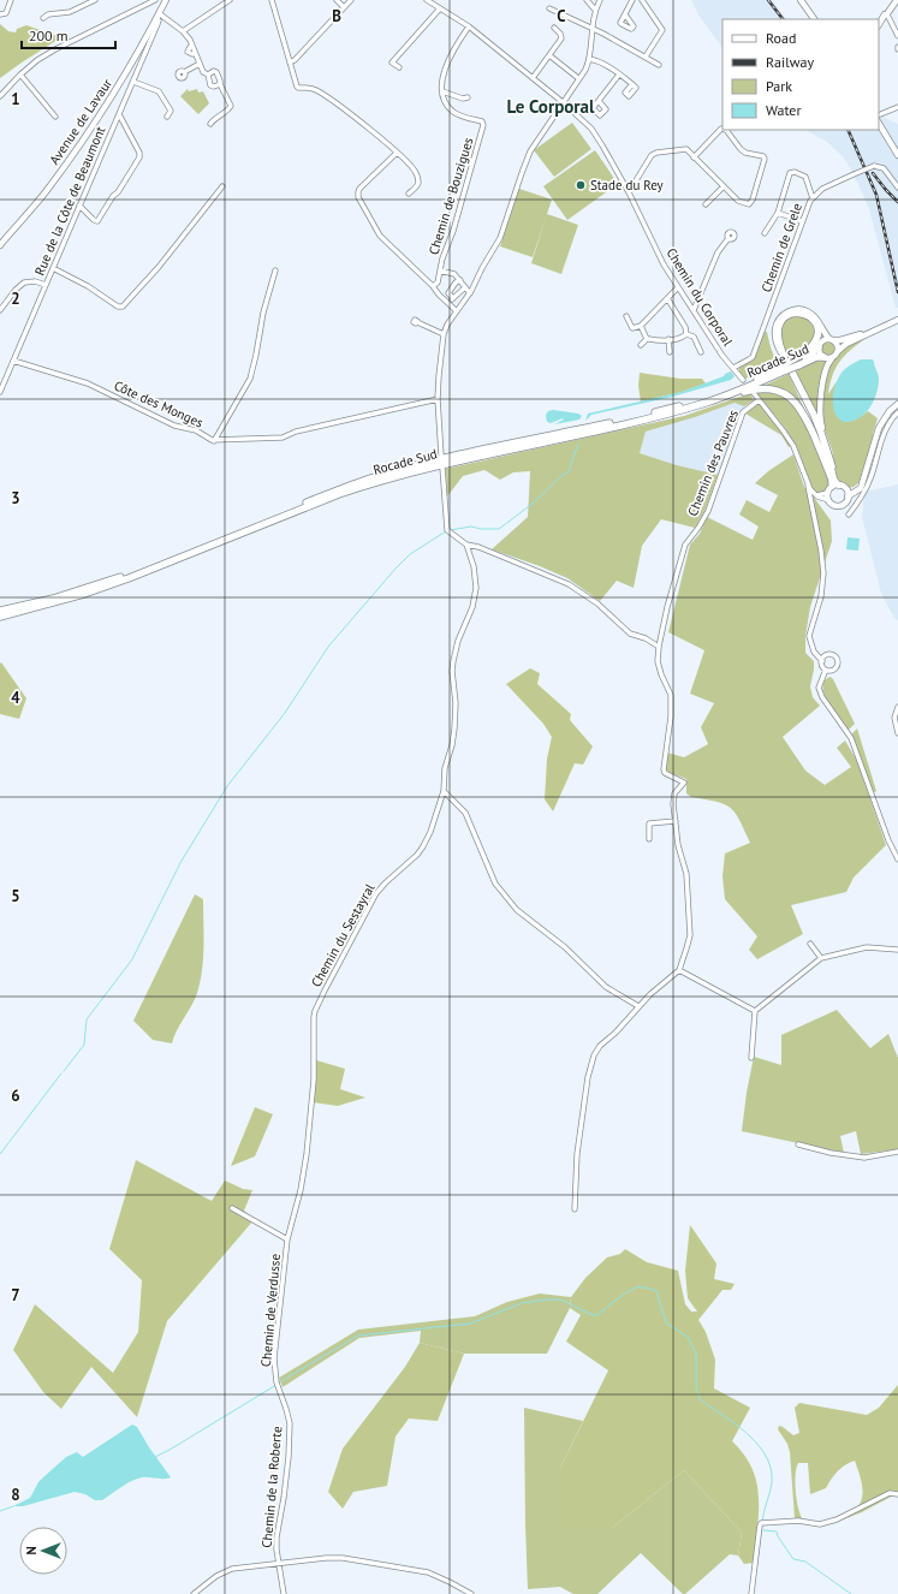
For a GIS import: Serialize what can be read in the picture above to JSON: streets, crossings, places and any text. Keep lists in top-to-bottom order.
{
  "streets": {
    "highway": ["Rocade Sud"],
    "main road": ["Avenue de Lavaur"],
    "street": [
      "Chemin de Bouzigues",
      "Rue de la Côte de Beaumont",
      "Chemin de Grele",
      "Chemin du Corporal",
      "Côte des Monges",
      "Chemin des Pauvres",
      "Chemin du Sestayral",
      "Chemin de Verdusse",
      "Chemin de la Roberte"
    ]
  },
  "crossings": [
    ["Avenue de Lavaur", "Rue de la Côte de Beaumont"],
    ["Rue de la Côte de Beaumont", "Côte des Monges"],
    ["Chemin de Grele", "Chemin du Corporal"],
    ["Chemin du Sestayral", "Chemin de Verdusse"],
    ["Chemin de Verdusse", "Chemin de la Roberte"]
  ],
  "districts": ["Le Corporal"],
  "places": ["Stade du Rey"],
  "legend": [
    "Road",
    "Railway",
    "Park",
    "Water"
  ],
  "scale_bar": "200 m",
  "north": "left",
  "grid": {
    "columns": ["B", "C"],
    "rows": [
      "1",
      "2",
      "3",
      "4",
      "5",
      "6",
      "7",
      "8"
    ]
  }
}
